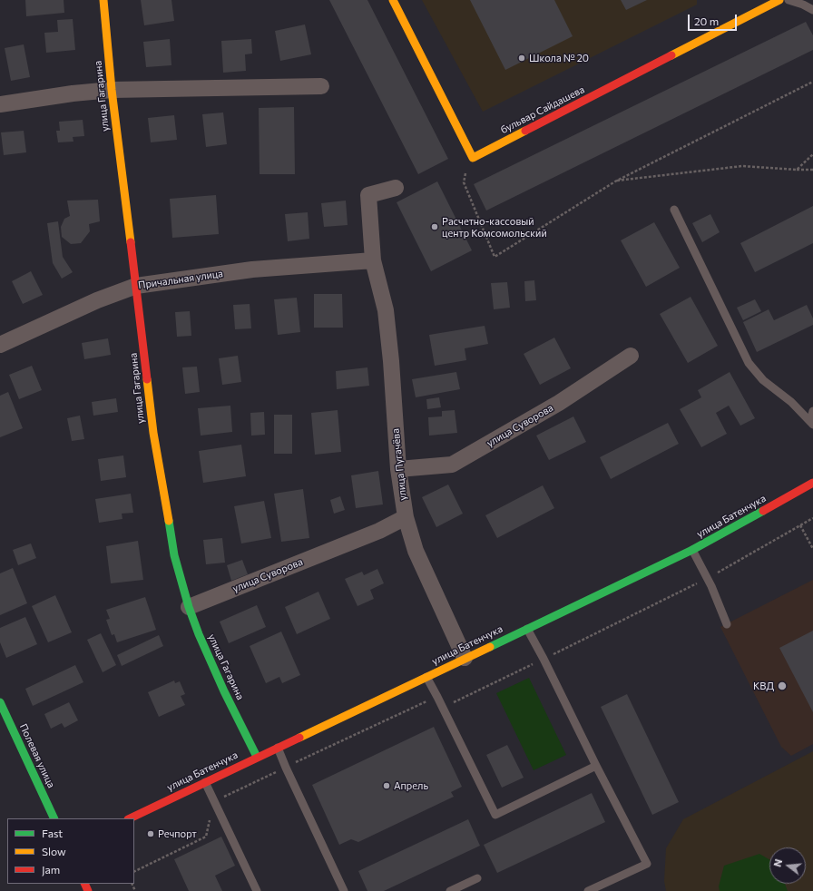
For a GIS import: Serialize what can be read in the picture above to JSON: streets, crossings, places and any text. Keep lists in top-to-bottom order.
{
  "streets": {
    "street": [
      "улица Гагарина",
      "бульвар Сайдашева",
      "Причальная улица",
      "улица Суворова",
      "улица Пугачёва",
      "улица Батенчука",
      "Полевая улица"
    ]
  },
  "crossings": [
    ["улица Гагарина", "Причальная улица"],
    ["улица Гагарина", "улица Суворова"],
    ["улица Гагарина", "улица Батенчука"],
    ["Причальная улица", "улица Пугачёва"],
    ["улица Суворова", "улица Пугачёва"],
    ["улица Пугачёва", "улица Батенчука"]
  ],
  "places": [
    "Школа № 20",
    "Расчетно-кассовый центр Комсомольский",
    "КВД",
    "Апрель",
    "Речпорт"
  ],
  "legend": ["Fast", "Slow", "Jam"],
  "scale_bar": "20 m",
  "north": "left"
}
